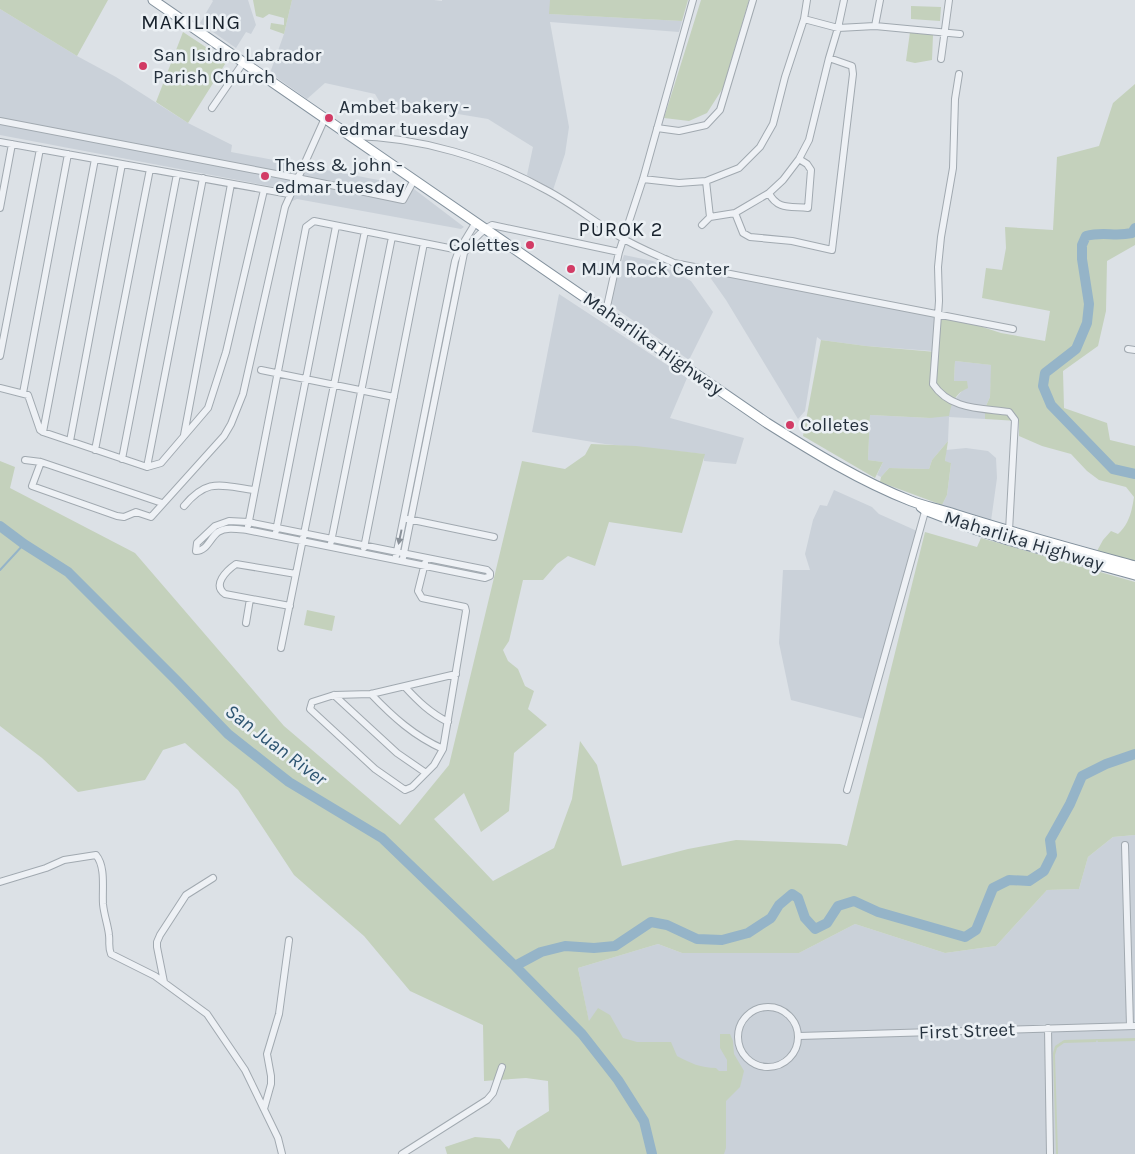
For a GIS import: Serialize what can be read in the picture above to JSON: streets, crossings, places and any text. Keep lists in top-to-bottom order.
{
  "streets": {
    "highway": ["Maharlika Highway"],
    "street": ["First Street"]
  },
  "districts": ["MAKILING", "PUROK 2"],
  "water": ["San Juan River"],
  "places": [
    "San Isidro Labrador Parish Church",
    "Ambet bakery - edmar tuesday",
    "Thess & john - edmar tuesday",
    "Colettes",
    "MJM Rock Center",
    "Colletes"
  ]
}
